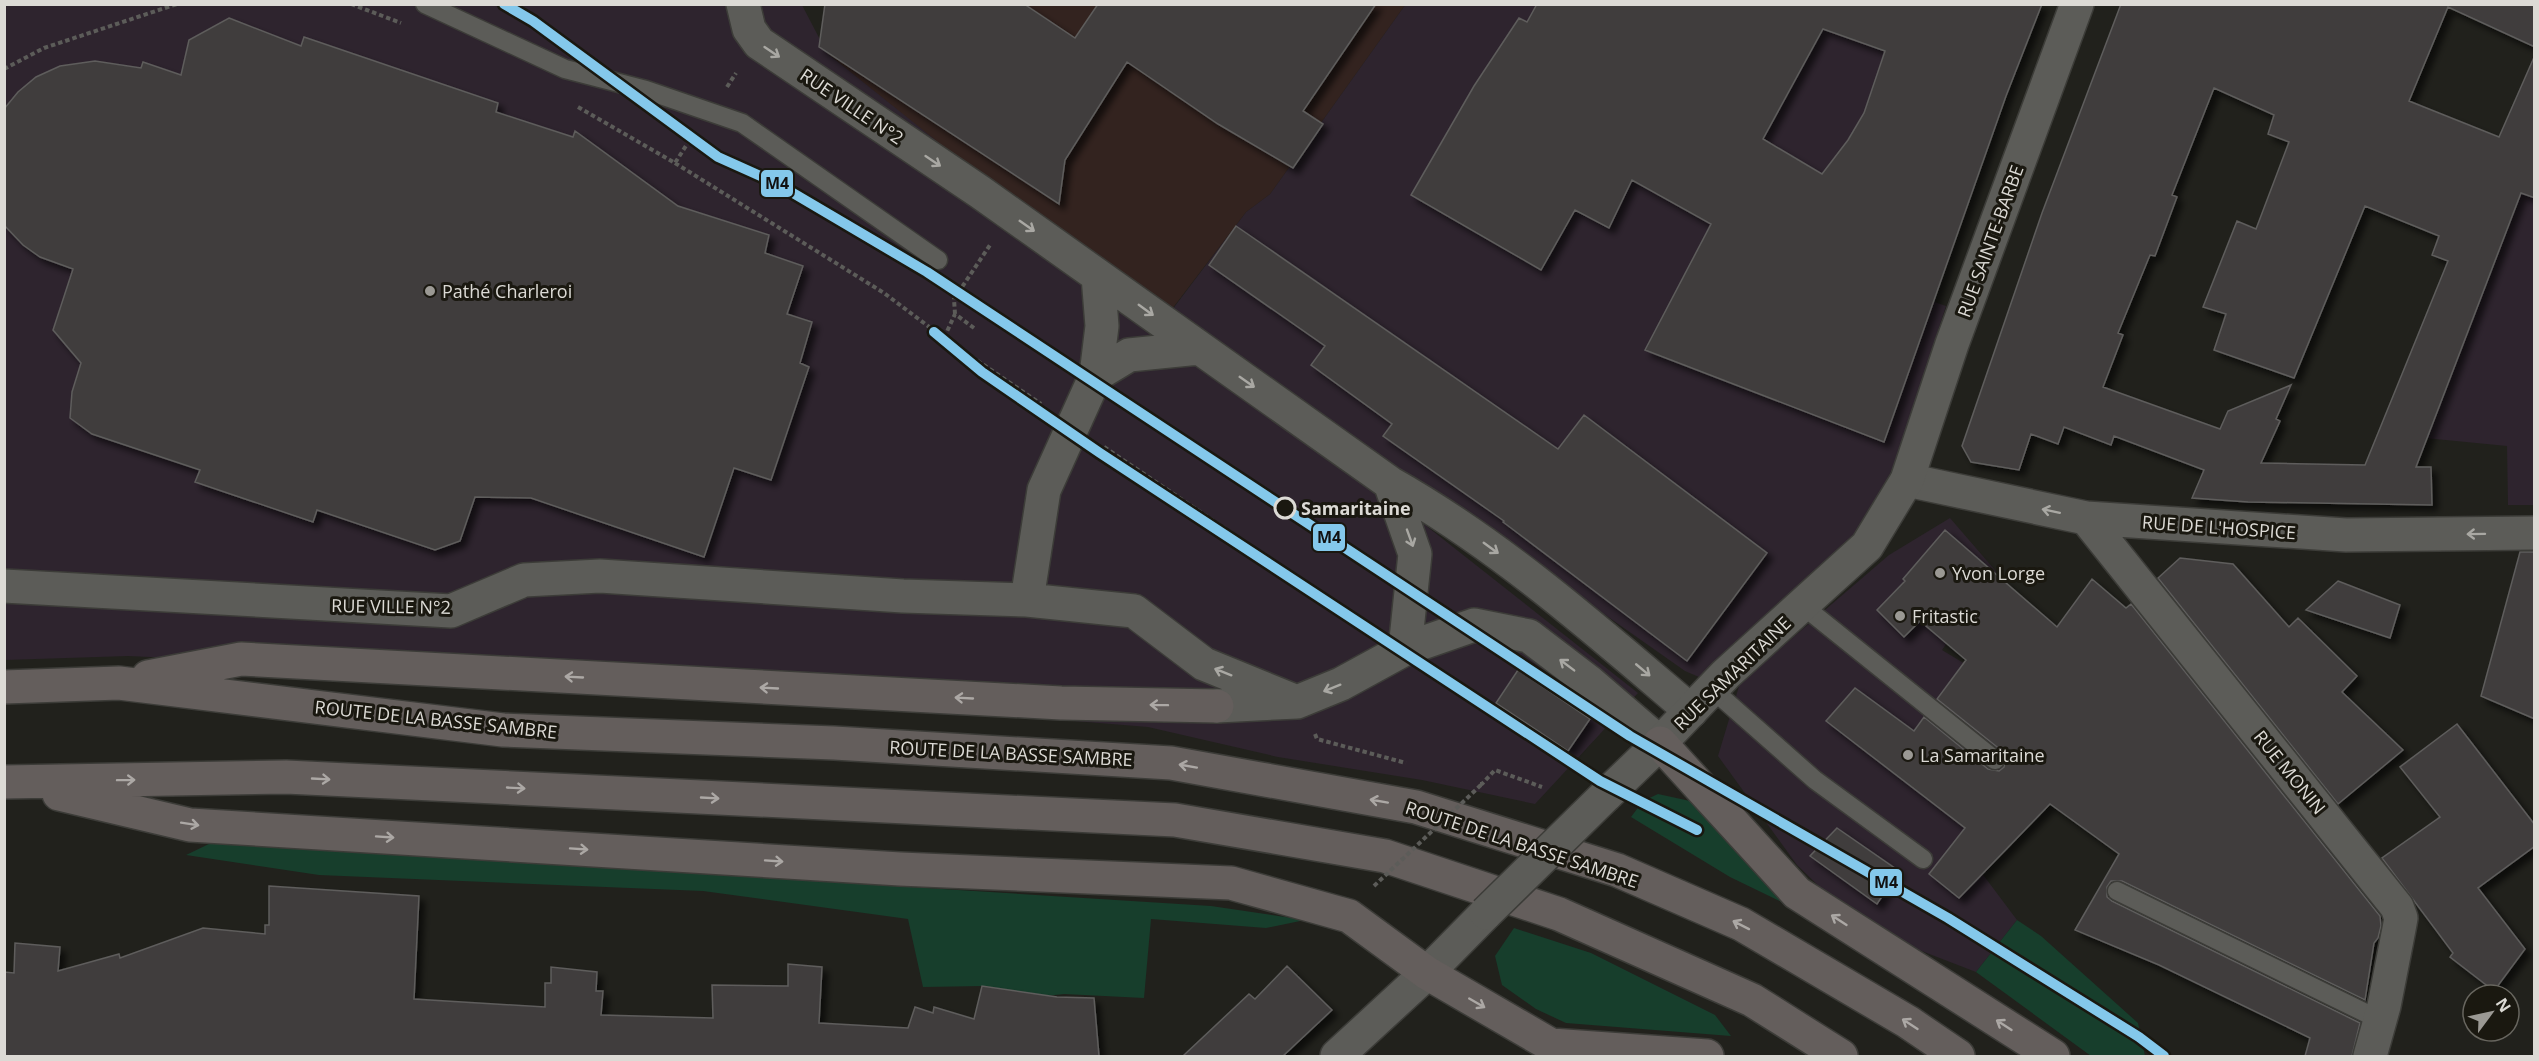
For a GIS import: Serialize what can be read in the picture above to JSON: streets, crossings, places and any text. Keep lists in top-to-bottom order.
{
  "streets": {
    "highway": ["ROUTE DE LA BASSE SAMBRE"],
    "street": [
      "RUE VILLE N°2",
      "RUE SAINTE-BARBE",
      "RUE DE L'HOSPICE",
      "RUE SAMARITAINE",
      "RUE MONIN"
    ]
  },
  "crossings": [
    ["RUE VILLE N°2", "RUE SAMARITAINE"],
    ["RUE SAINTE-BARBE", "RUE DE L'HOSPICE"],
    ["RUE SAINTE-BARBE", "RUE SAMARITAINE"],
    ["RUE DE L'HOSPICE", "RUE SAMARITAINE"],
    ["RUE DE L'HOSPICE", "RUE MONIN"]
  ],
  "one_way": ["RUE DE L'HOSPICE"],
  "places": [
    "Pathé Charleroi",
    "Samaritaine",
    "Yvon Lorge",
    "Fritastic",
    "La Samaritaine"
  ],
  "lines": ["transit line M4"],
  "north": "top right"
}
